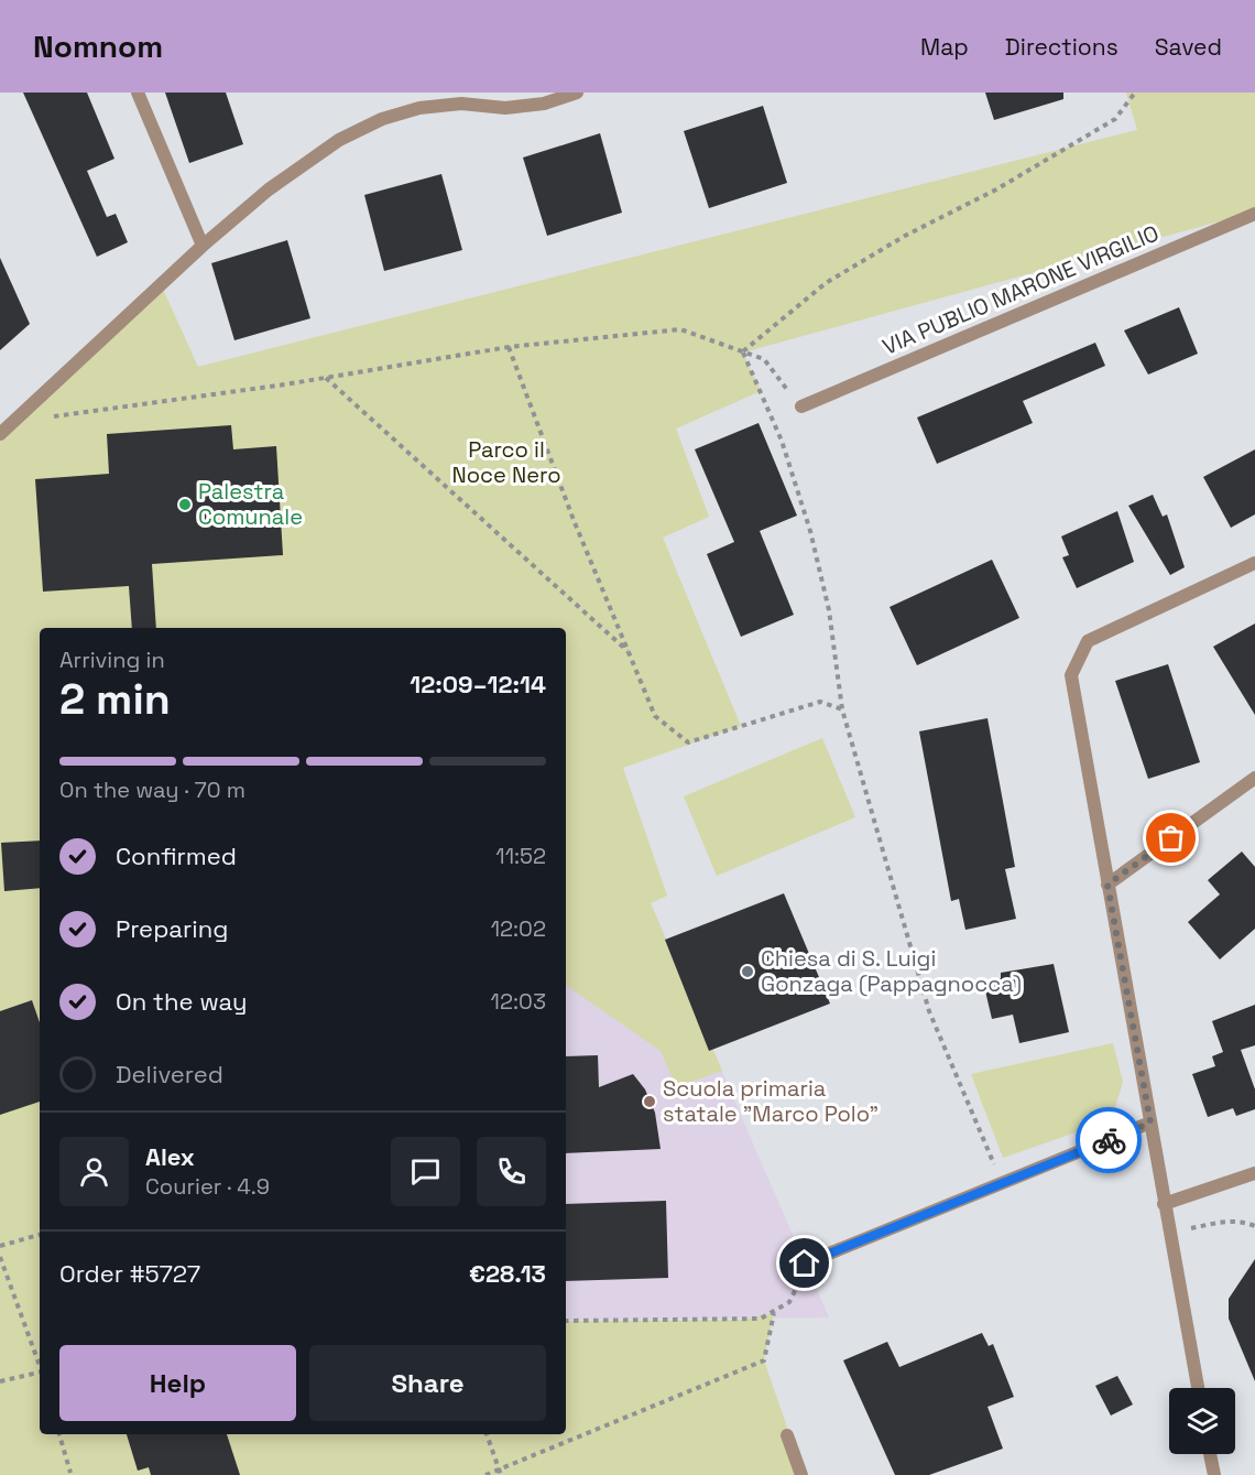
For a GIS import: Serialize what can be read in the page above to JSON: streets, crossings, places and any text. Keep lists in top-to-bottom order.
{
  "streets": {
    "street": ["VIA PUBLIO MARONE VIRGILIO"]
  },
  "parks": ["Parco il Noce Nero"],
  "places": ["Palestra Comunale", "Chiesa di S. Luigi Gonzaga (Pappagnocca)", "Scuola primaria statale \"Marco Polo\""],
  "page": {
    "header": "Nomnom",
    "nav": ["Map", "Directions", "Saved"],
    "heading": ["2 min", "Arriving in", "12:09–12:14"],
    "panel": [
      "Alex",
      "Courier · 4.9",
      "Order #5727",
      "€28.13"
    ],
    "bar": "On the way · 70 m",
    "list": [
      ["Confirmed", "11:52"],
      ["Preparing", "12:02"],
      ["On the way", "12:03"],
      "Delivered"
    ],
    "buttons": ["Help", "Share"]
  }
}
